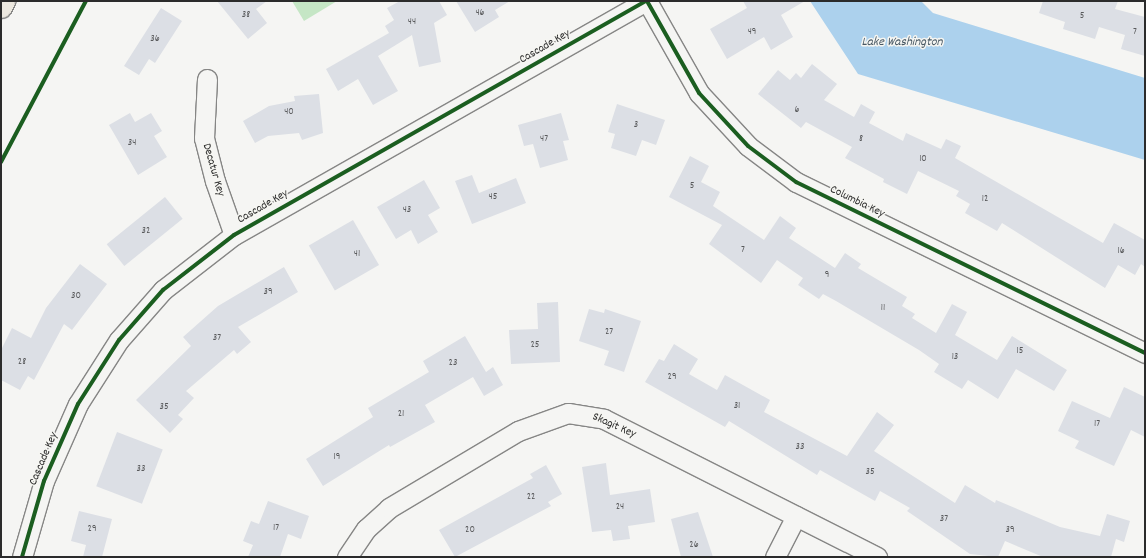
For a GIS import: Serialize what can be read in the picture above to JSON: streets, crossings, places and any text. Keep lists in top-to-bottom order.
{
  "streets": {
    "street": [
      "Cascade Key",
      "Decatur Key",
      "Columbia Key",
      "Skagit Key"
    ]
  },
  "crossings": [
    ["Cascade Key", "Decatur Key"],
    ["Cascade Key", "Columbia Key"]
  ],
  "water": ["Lake Washington"],
  "house_numbers": [
    "46",
    "38",
    "5",
    "44",
    "49",
    "7",
    "36",
    "6",
    "40",
    "3",
    "47",
    "8",
    "34",
    "10",
    "5",
    "45",
    "12",
    "43",
    "32",
    "7",
    "16",
    "41",
    "9",
    "39",
    "30",
    "11",
    "27",
    "37",
    "25",
    "15",
    "13",
    "28",
    "23",
    "29",
    "31",
    "35",
    "21",
    "17",
    "33",
    "19",
    "33",
    "35",
    "22",
    "24",
    "37",
    "17",
    "29",
    "20",
    "39",
    "26"
  ]
}
